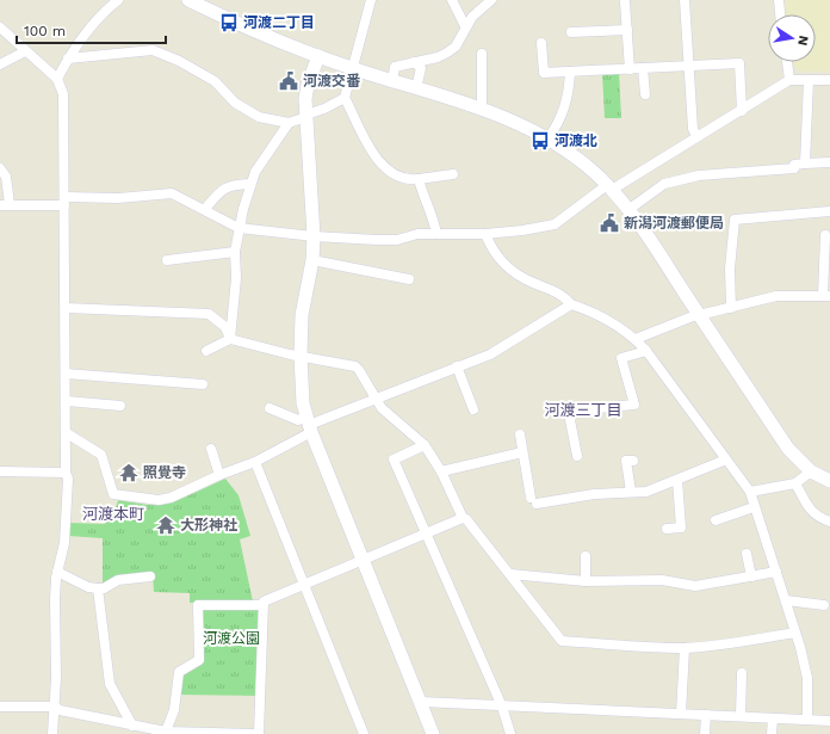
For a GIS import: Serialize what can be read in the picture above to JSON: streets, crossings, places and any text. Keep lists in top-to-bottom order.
{
  "districts": ["河渡三丁目", "河渡本町"],
  "parks": ["河渡公園"],
  "places": {
    "bus stop": ["河渡二丁目", "河渡北"],
    "public building": ["河渡交番", "新潟河渡郵便局"],
    "temple": ["照覺寺", "大形神社"]
  },
  "scale_bar": "100 m",
  "north": "right"
}
